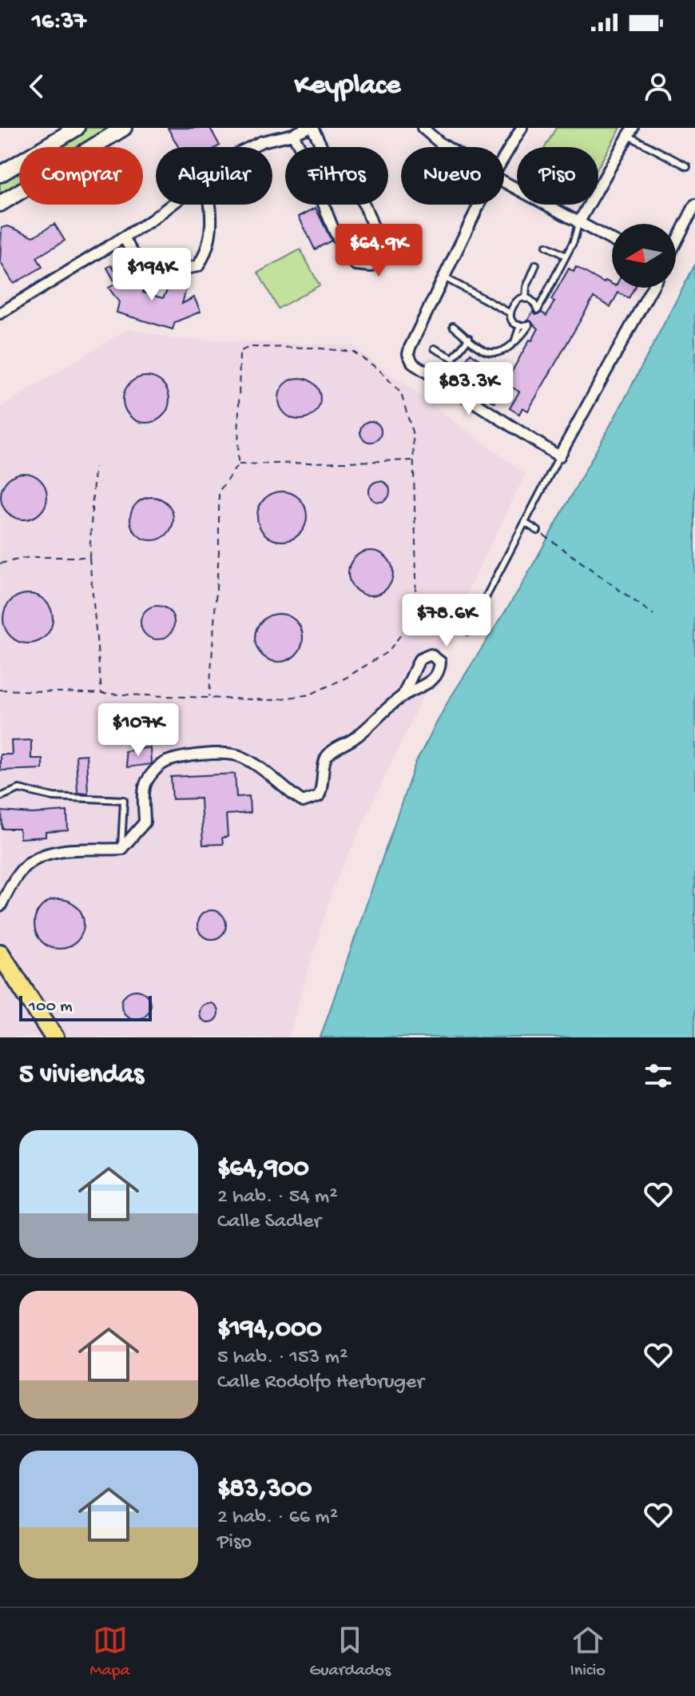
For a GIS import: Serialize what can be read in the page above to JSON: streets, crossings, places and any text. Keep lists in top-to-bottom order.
{
  "scale_bar": "100 m",
  "north": "left",
  "page": {
    "status": "16:37",
    "header": "Keyplace",
    "chip": [
      "Comprar",
      "Alquilar",
      "Filtros",
      "Nuevo",
      "Piso"
    ],
    "price": [
      "$64.9K",
      "$194K",
      "$83.3K",
      "$78.6K",
      "$107K"
    ],
    "scale": "100 m",
    "heading": "5 viviendas",
    "list": [
      {
        "name": "$64,900",
        "note": "2 hab. · 54 m² · Calle Sadler"
      },
      {
        "name": "$194,000",
        "note": "5 hab. · 153 m² · Calle Rodolfo Herbruger"
      },
      {
        "name": "$83,300",
        "note": "2 hab. · 66 m² · Piso"
      }
    ],
    "tabs": ["Mapa", "Guardados", "Inicio"]
  }
}
